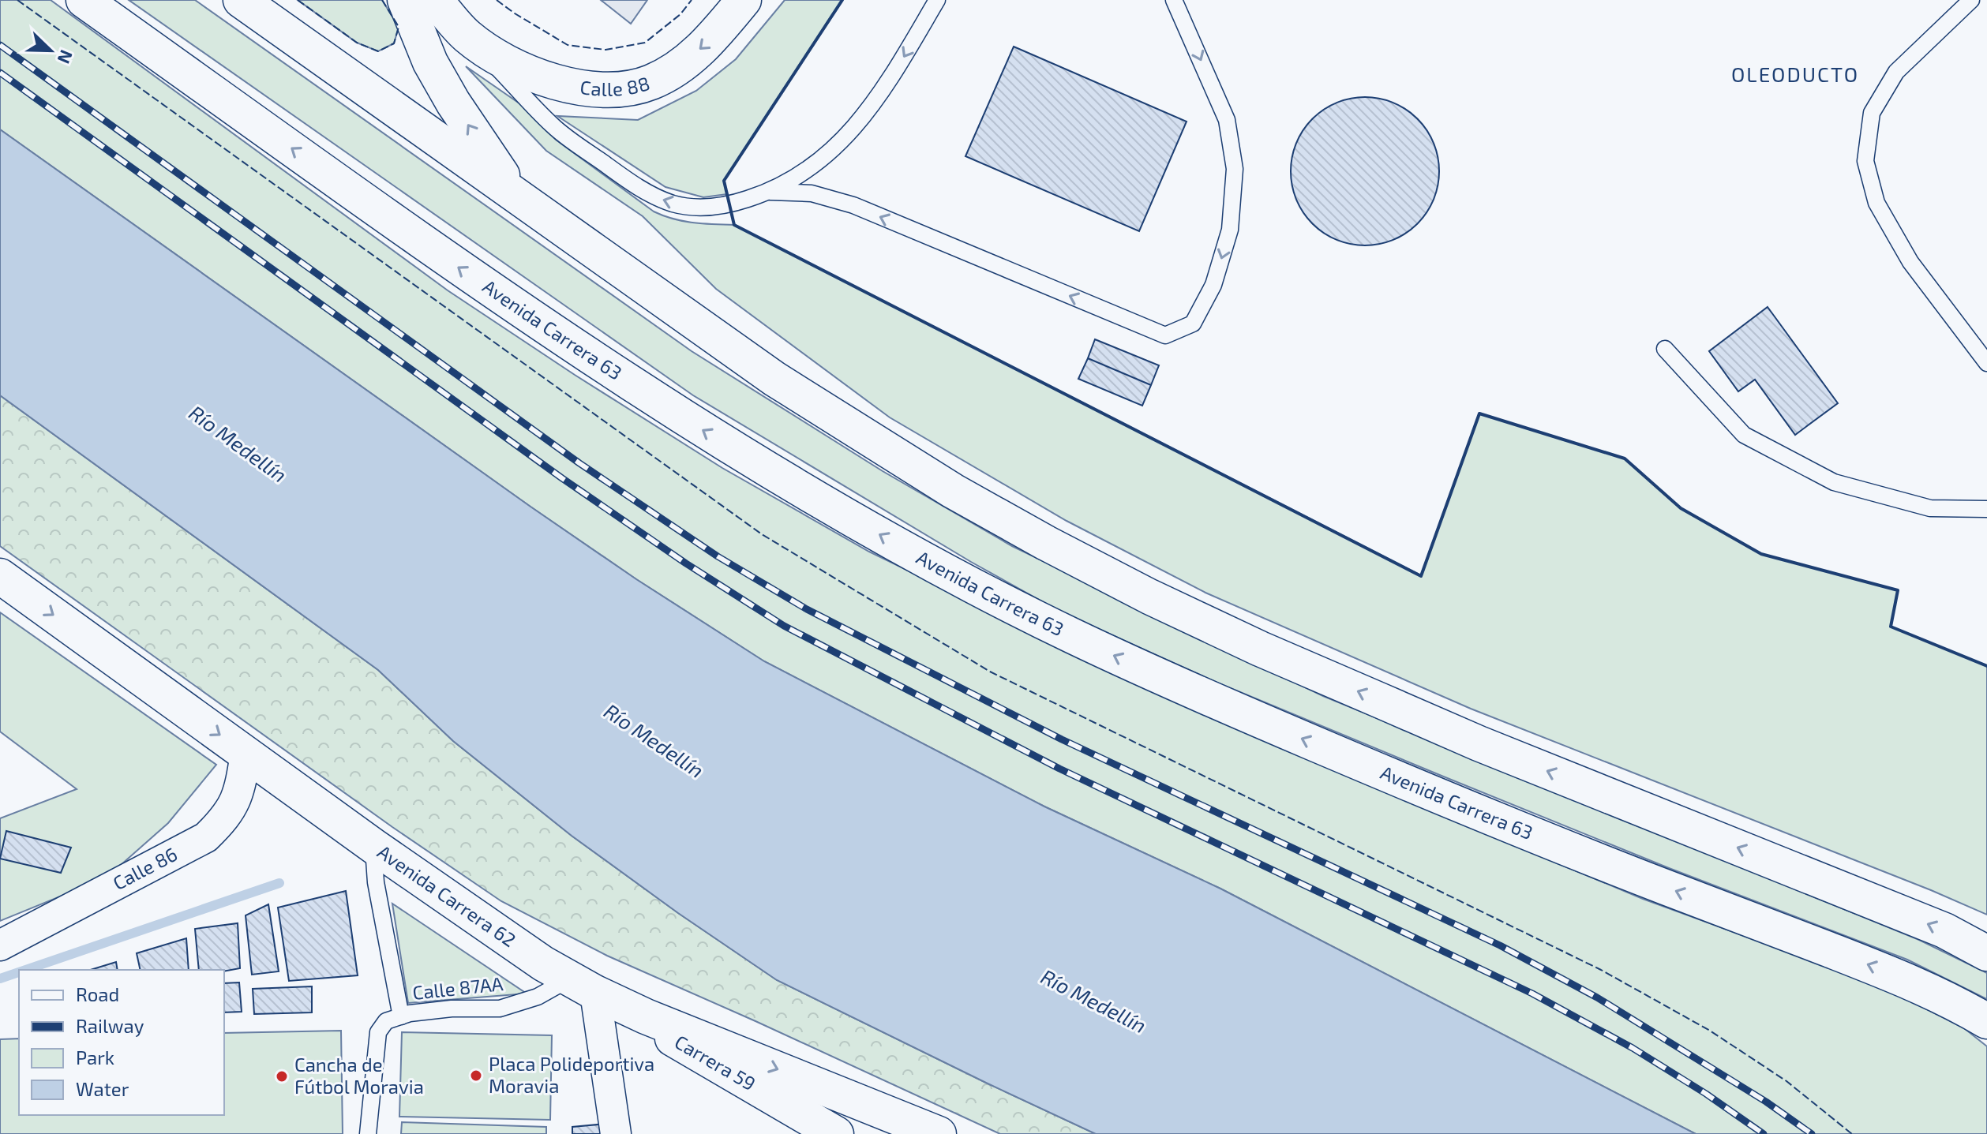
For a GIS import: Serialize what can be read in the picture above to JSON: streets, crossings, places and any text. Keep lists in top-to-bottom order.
{
  "streets": {
    "main road": [
      "Calle 88",
      "Avenida Carrera 63",
      "Avenida Carrera 62",
      "Carrera 59"
    ],
    "street": ["Calle 86"],
    "lane": ["Calle 87AA"]
  },
  "crossings": [
    ["Calle 86", "Avenida Carrera 62"],
    ["Avenida Carrera 62", "Calle 87AA"],
    ["Avenida Carrera 62", "Carrera 59"],
    ["Calle 87AA", "Carrera 59"]
  ],
  "one_way": ["Calle 88", "Avenida Carrera 62"],
  "districts": ["OLEODUCTO"],
  "water": ["Río Medellín"],
  "places": ["Placa Polideportiva Moravia", "Cancha de Fútbol Moravia"],
  "legend": [
    "Road",
    "Railway",
    "Park",
    "Water"
  ],
  "north": "bottom right"
}
